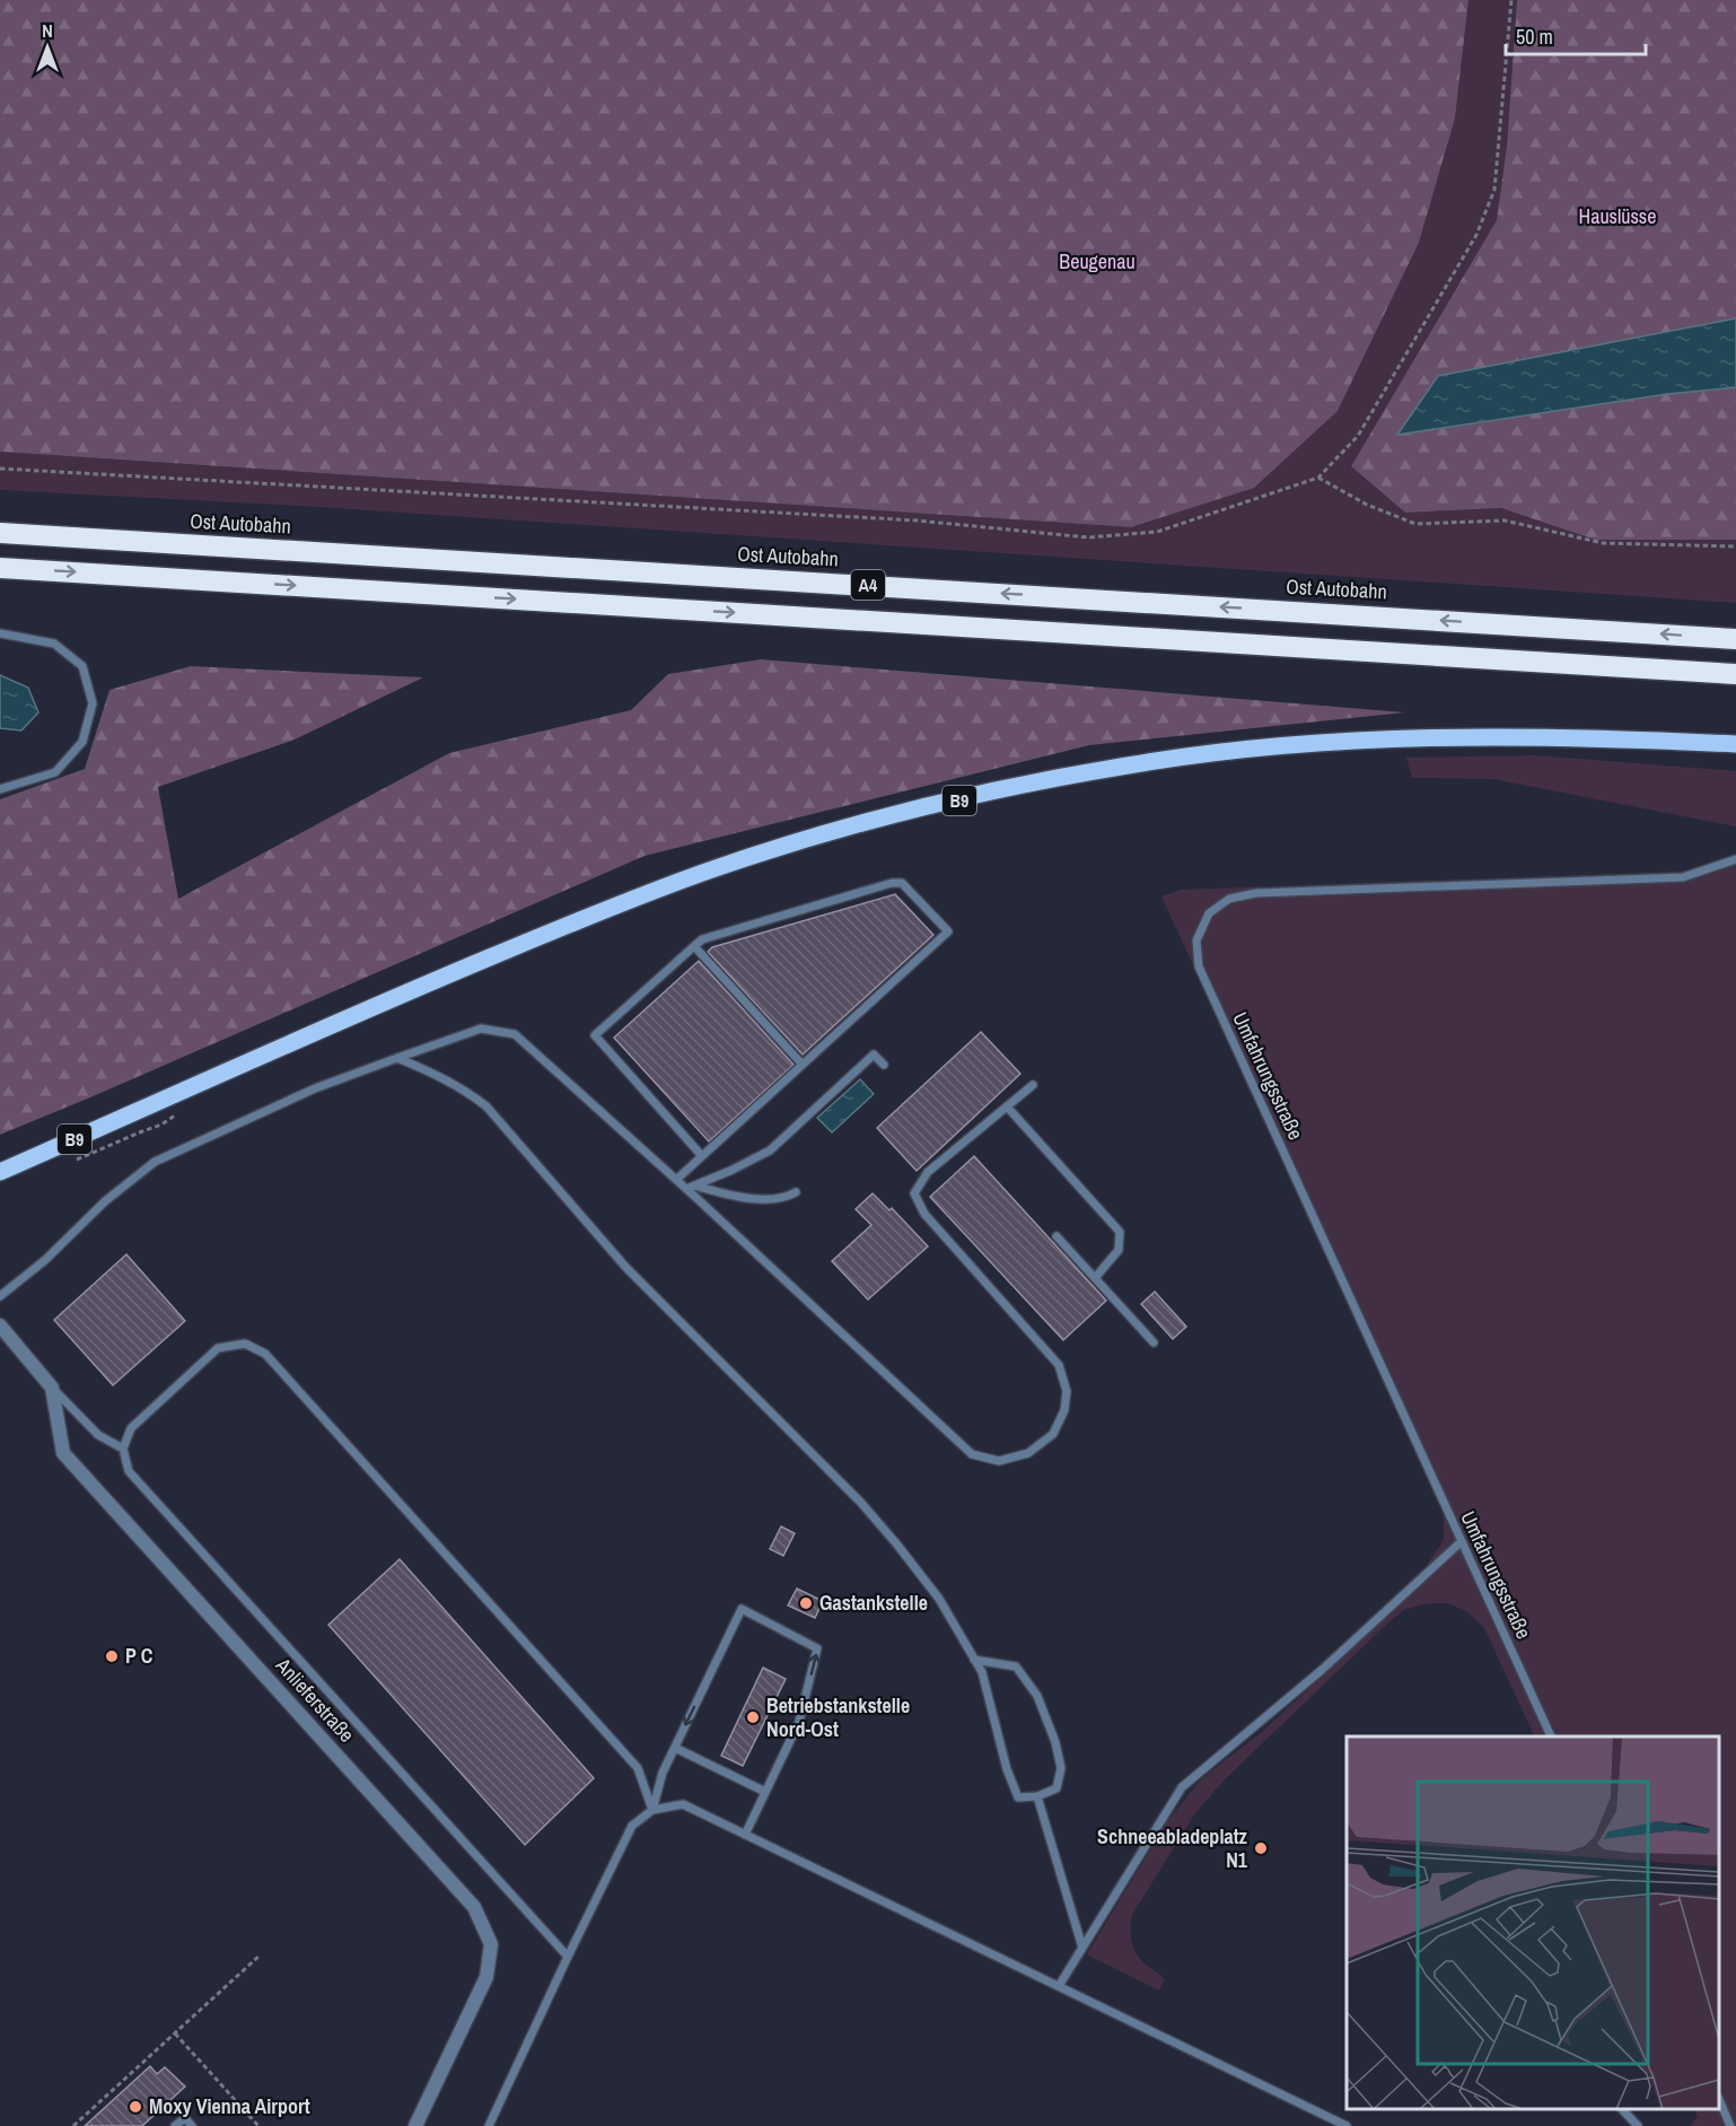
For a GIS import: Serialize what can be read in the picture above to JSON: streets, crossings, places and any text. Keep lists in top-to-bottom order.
{
  "streets": {
    "highway": ["Ost Autobahn", "A4"],
    "main road": ["B9"],
    "street": ["Anlieferstraße"],
    "lane": ["Umfahrungsstraße"]
  },
  "parks": ["Hauslüsse", "Beugenau"],
  "places": [
    "Gastankstelle",
    "P C",
    "Betriebstankstelle Nord-Ost",
    "Schneeabladeplatz N1",
    "Moxy Vienna Airport"
  ],
  "scale_bar": "50 m",
  "north": "top"
}
